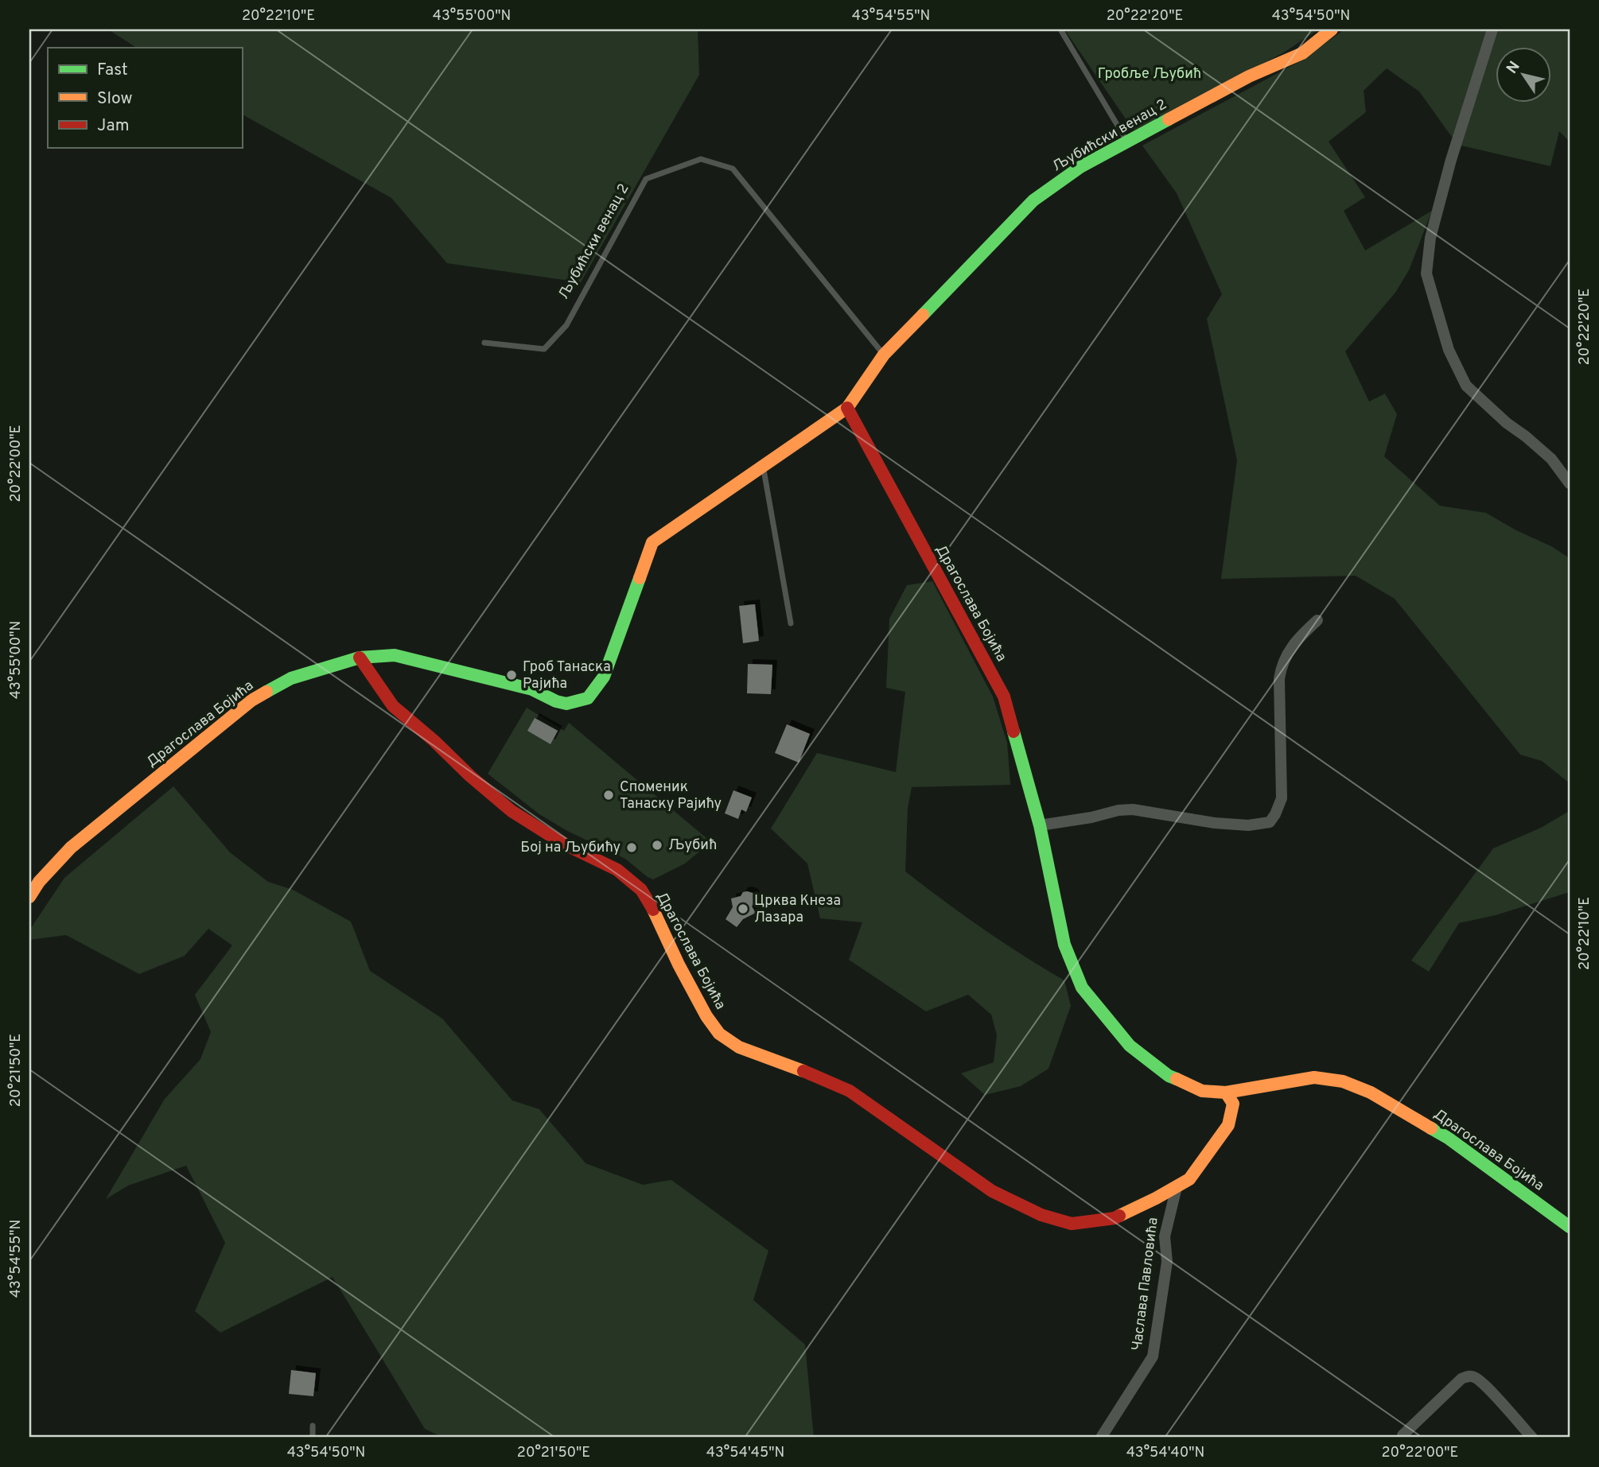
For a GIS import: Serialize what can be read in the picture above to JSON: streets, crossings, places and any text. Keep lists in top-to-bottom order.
{
  "streets": {
    "street": ["Љубићски венац 2", "Драгослава Бојића", "Часлава Павловића"]
  },
  "crossings": [
    ["Љубићски венац 2", "Драгослава Бојића"],
    ["Драгослава Бојића", "Часлава Павловића"]
  ],
  "parks": ["Гробље Љубић"],
  "places": [
    "Гроб Танаска Рајића",
    "Споменик Танаску Рајићу",
    "Љубић",
    "Бој на Љубићу",
    "Црква Кнеза Лазара"
  ],
  "legend": ["Fast", "Slow", "Jam"],
  "north": "top left",
  "coordinates": [
    "20°22'10\"E",
    "43°55'00\"N",
    "43°54'55\"N",
    "20°22'20\"E",
    "43°54'50\"N",
    "20°22'00\"E",
    "20°21'50\"E",
    "43°54'45\"N",
    "43°54'40\"N"
  ]
}
